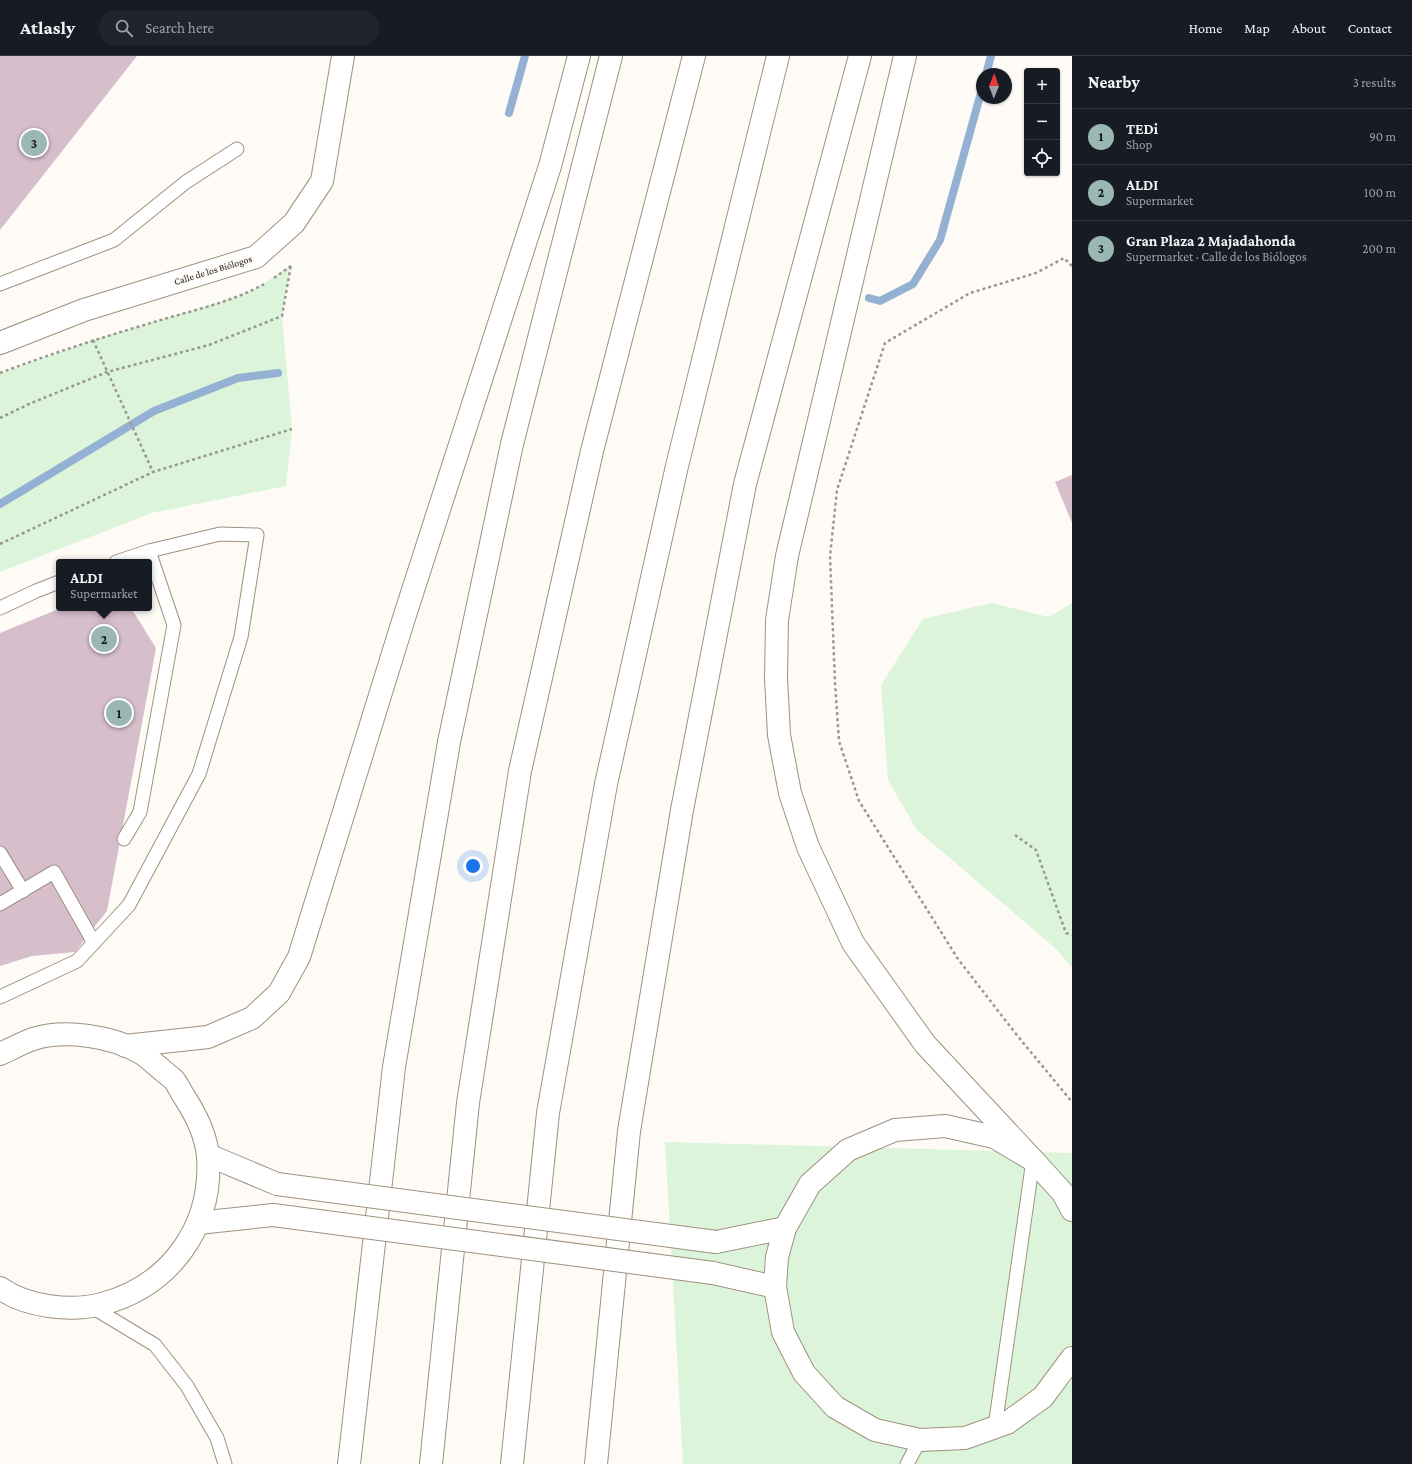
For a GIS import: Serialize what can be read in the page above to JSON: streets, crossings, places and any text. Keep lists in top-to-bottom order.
{
  "streets": {
    "main road": ["Calle de los Biólogos"]
  },
  "north": "top",
  "page": {
    "header": "Atlasly",
    "search": "Search here",
    "nav": [
      "Home",
      "Map",
      "About",
      "Contact"
    ],
    "heading": ["Nearby", "3 results"],
    "map_buttons": ["+", "−"],
    "list": [
      {
        "mark": "1",
        "name": "TEDi",
        "note": "Shop",
        "value": "90 m"
      },
      {
        "mark": "2",
        "name": "ALDI",
        "note": "Supermarket",
        "value": "100 m"
      },
      {
        "mark": "3",
        "name": "Gran Plaza 2 Majadahonda",
        "note": "Supermarket · Calle de los Biólogos",
        "value": "200 m"
      }
    ],
    "pins": ["3", "2", "1"],
    "popup": ["ALDI", "Supermarket"]
  }
}
